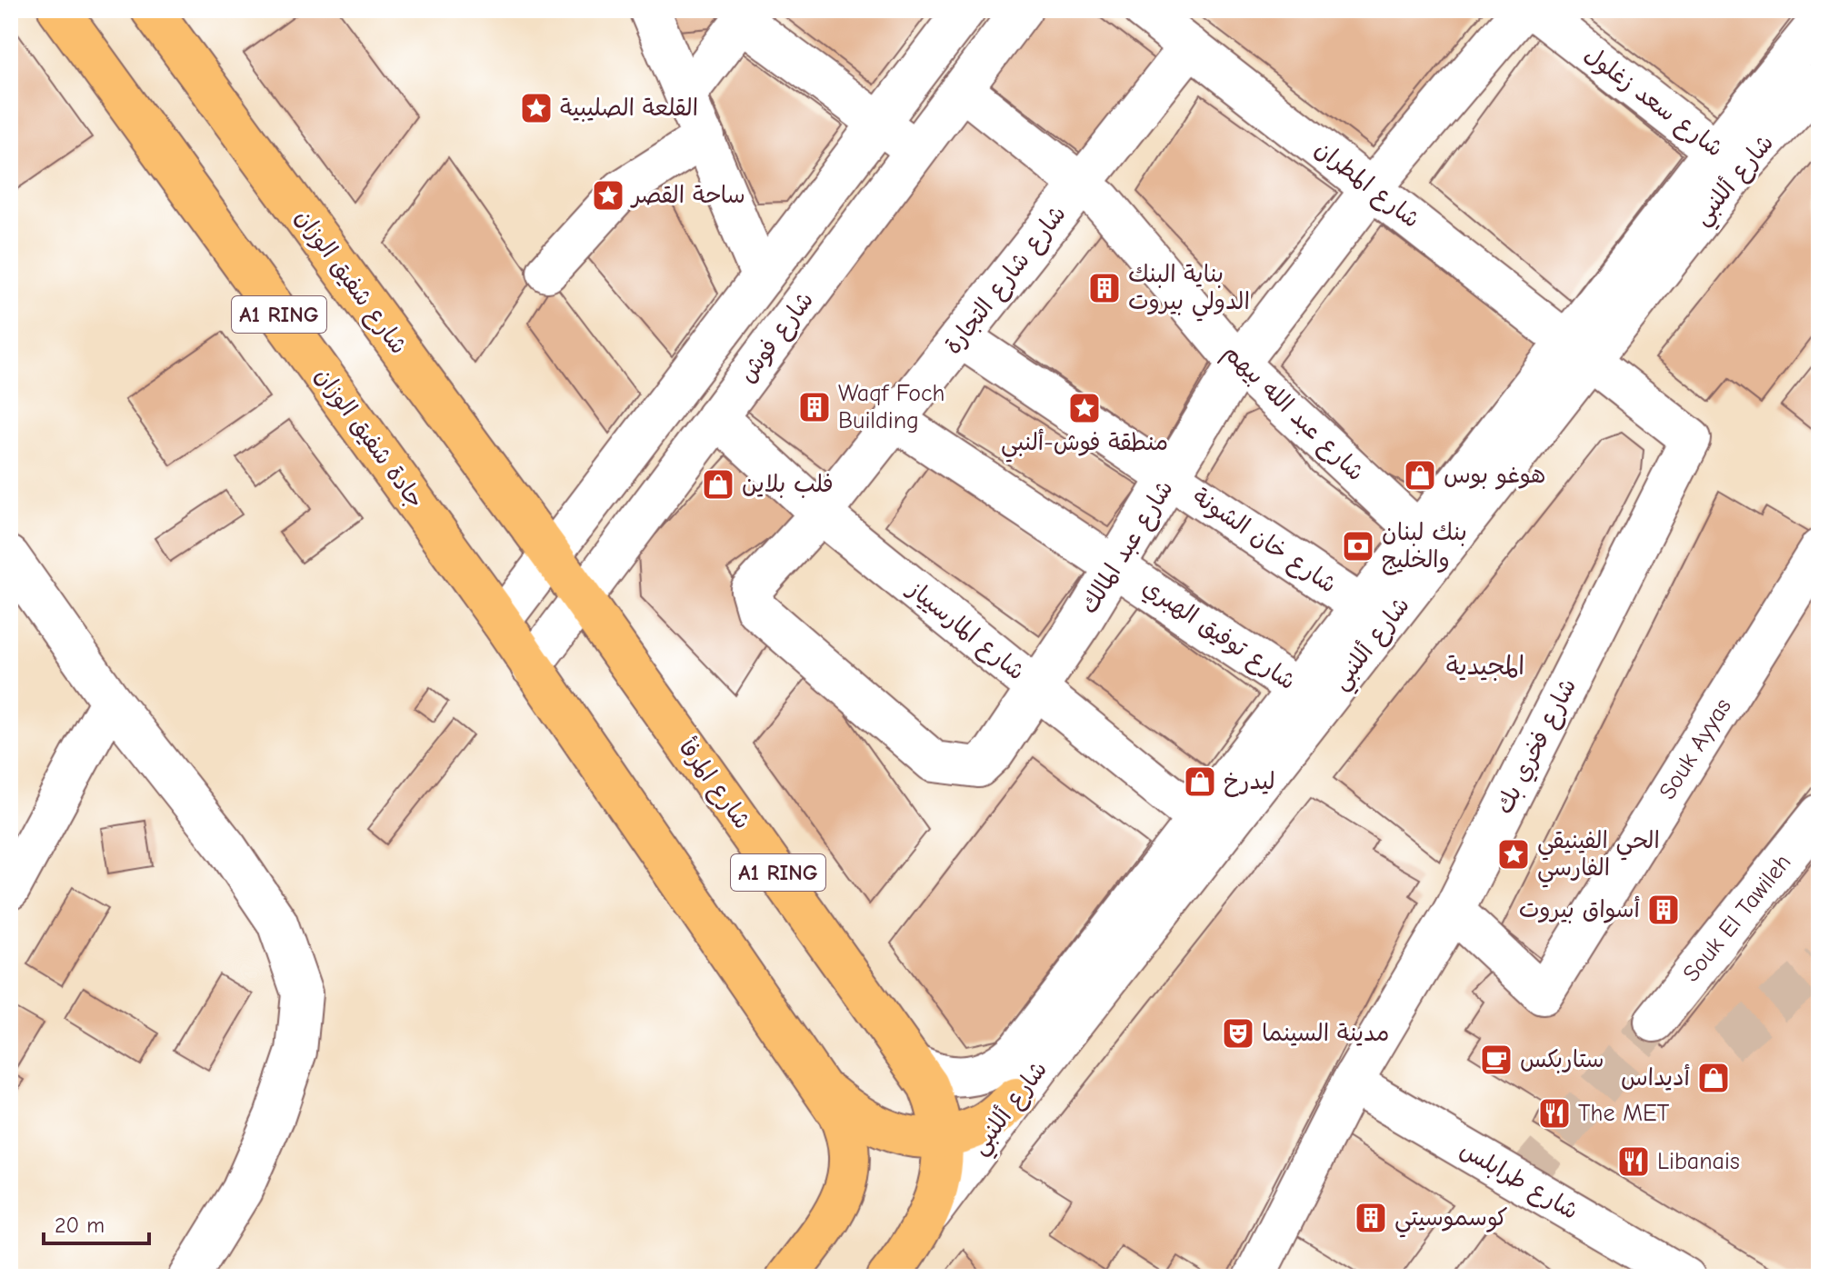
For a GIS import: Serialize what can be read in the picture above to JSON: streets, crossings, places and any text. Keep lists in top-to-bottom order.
{
  "streets": {
    "highway": [
      "شارع شفيق الوزان",
      "A1 RING",
      "جادة شفيق الوزان",
      "شارع المرفأ"
    ],
    "street": [
      "شارع سعد زغلول",
      "شارع أللنبي",
      "شارع المطران",
      "شارع شارع التجارة",
      "شارع فوش",
      "شارع عبد الله بيهم",
      "شارع خان الشونة",
      "شارع عبد المالك",
      "شارع المارسيياز",
      "شارع توفيق الهبري",
      "شارع فخري بك",
      "Souk Ayyas",
      "Souk El Tawileh",
      "شارع طرابلس"
    ]
  },
  "crossings": [
    ["شارع سعد زغلول", "شارع أللنبي"],
    ["شارع أللنبي", "شارع المطران"],
    ["شارع أللنبي", "A1 RING"],
    ["شارع أللنبي", "شارع عبد الله بيهم"],
    ["شارع أللنبي", "شارع خان الشونة"],
    ["شارع أللنبي", "شارع المارسيياز"],
    ["شارع أللنبي", "شارع توفيق الهبري"],
    ["شارع أللنبي", "شارع فخري بك"],
    ["شارع أللنبي", "شارع المرفأ"],
    ["شارع المطران", "شارع شارع التجارة"],
    ["شارع المطران", "شارع عبد المالك"],
    ["شارع المطران", "شارع فخري بك"],
    ["شارع شارع التجارة", "شارع عبد الله بيهم"],
    ["شارع شارع التجارة", "شارع خان الشونة"],
    ["شارع شارع التجارة", "شارع عبد المالك"],
    ["شارع شارع التجارة", "شارع المارسيياز"],
    ["شارع شارع التجارة", "شارع توفيق الهبري"],
    ["شارع شفيق الوزان", "شارع فوش"],
    ["شارع شفيق الوزان", "شارع المرفأ"],
    ["A1 RING", "شارع فوش"],
    ["A1 RING", "جادة شفيق الوزان"],
    ["A1 RING", "شارع المرفأ"],
    ["شارع فوش", "شارع عبد الله بيهم"],
    ["شارع فوش", "جادة شفيق الوزان"],
    ["شارع فوش", "شارع المارسيياز"],
    ["شارع فوش", "شارع المرفأ"],
    ["شارع عبد الله بيهم", "شارع عبد المالك"],
    ["شارع خان الشونة", "شارع عبد المالك"],
    ["شارع عبد المالك", "شارع المارسيياز"],
    ["شارع عبد المالك", "شارع توفيق الهبري"],
    ["شارع فخري بك", "Souk Ayyas"],
    ["شارع فخري بك", "شارع طرابلس"]
  ],
  "districts": ["المجيدية"],
  "places": {
    "place": [
      "القلعة الصليبية",
      "ساحة القصر",
      "منطقة فوش-ألنبي",
      "الحي الفينيقي الفارسي"
    ],
    "building": [
      "بناية البنك الدولي بيروت",
      "Waqf Foch Building",
      "أسواق بيروت",
      "كوسموسيتي"
    ],
    "shop": [
      "هوغو بوس",
      "فلب بلاين",
      "ليدرخ",
      "أديداس"
    ],
    "bank": ["بنك لبنان والخليج"],
    "theatre": ["مدينة السينما"],
    "cafe": ["ستاربكس"],
    "restaurant": ["The MET", "Libanais"]
  },
  "scale_bar": "20 m"
}
